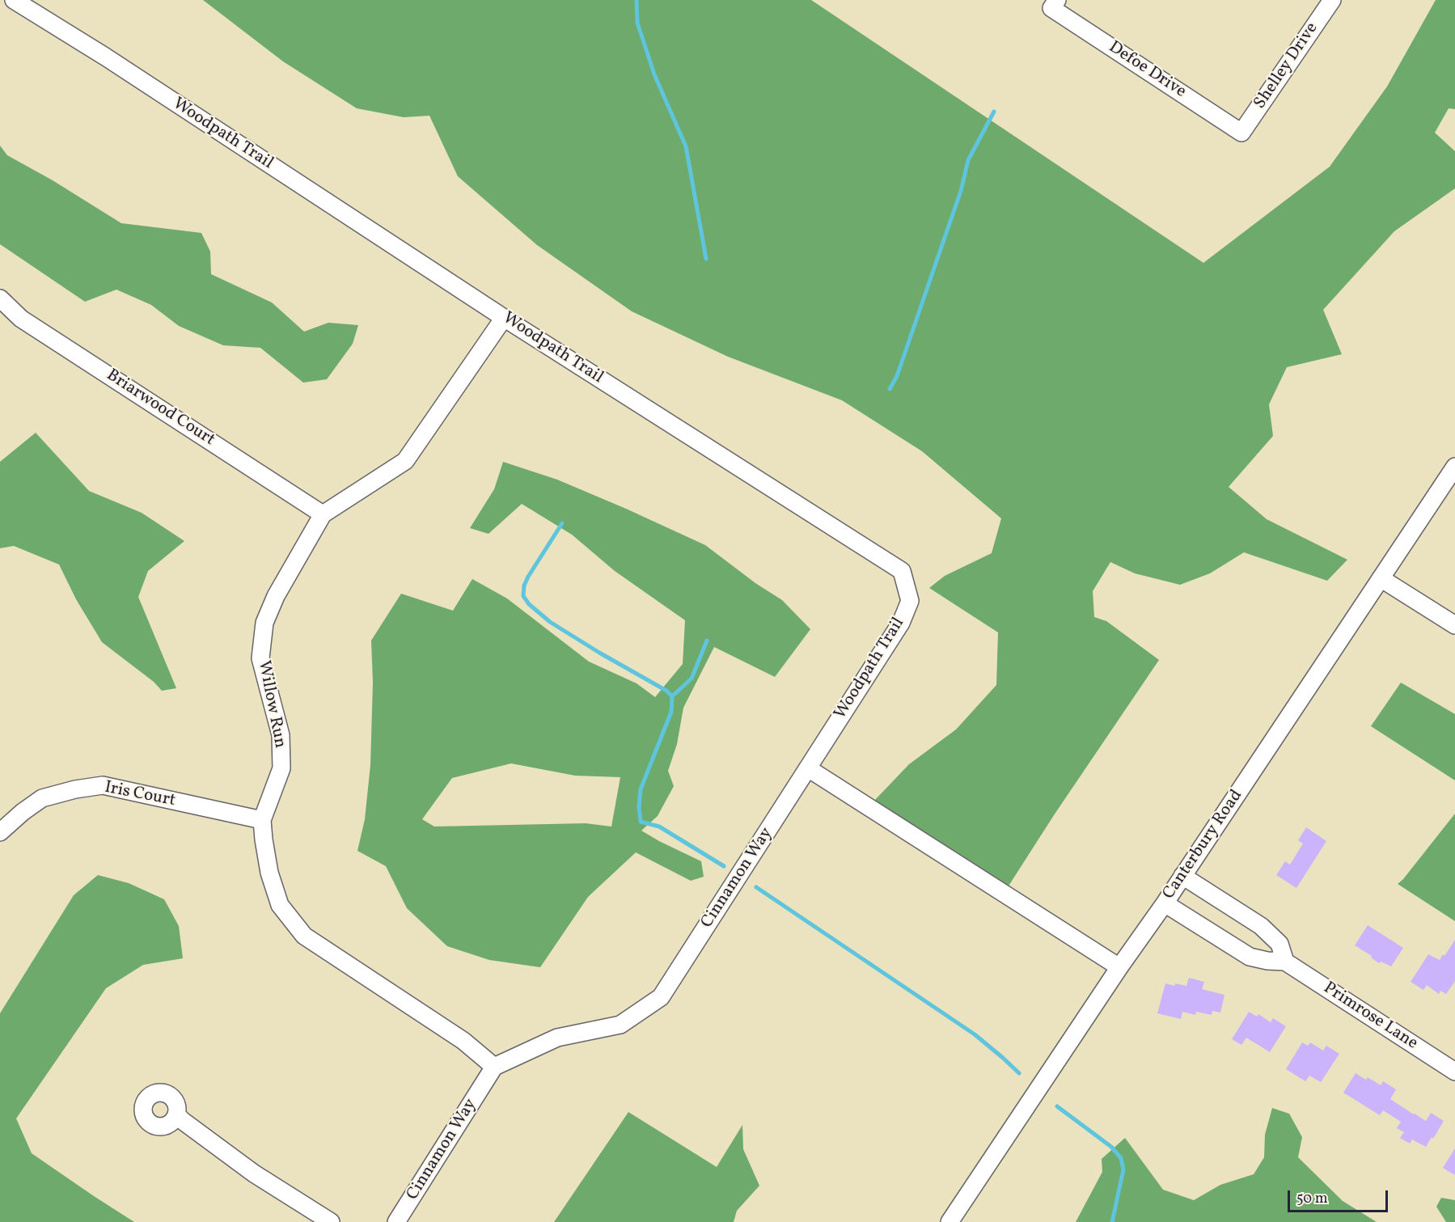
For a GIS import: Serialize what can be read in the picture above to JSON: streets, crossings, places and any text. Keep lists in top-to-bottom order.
{
  "streets": {
    "street": [
      "Shelley Drive",
      "Defoe Drive",
      "Woodpath Trail",
      "Briarwood Court",
      "Willow Run",
      "Iris Court",
      "Canterbury Road",
      "Cinnamon Way",
      "Primrose Lane"
    ]
  },
  "crossings": [
    ["Shelley Drive", "Defoe Drive"],
    ["Woodpath Trail", "Willow Run"],
    ["Woodpath Trail", "Cinnamon Way"],
    ["Briarwood Court", "Willow Run"],
    ["Willow Run", "Iris Court"],
    ["Willow Run", "Cinnamon Way"],
    ["Canterbury Road", "Primrose Lane"]
  ],
  "scale_bar": "50 m"
}
